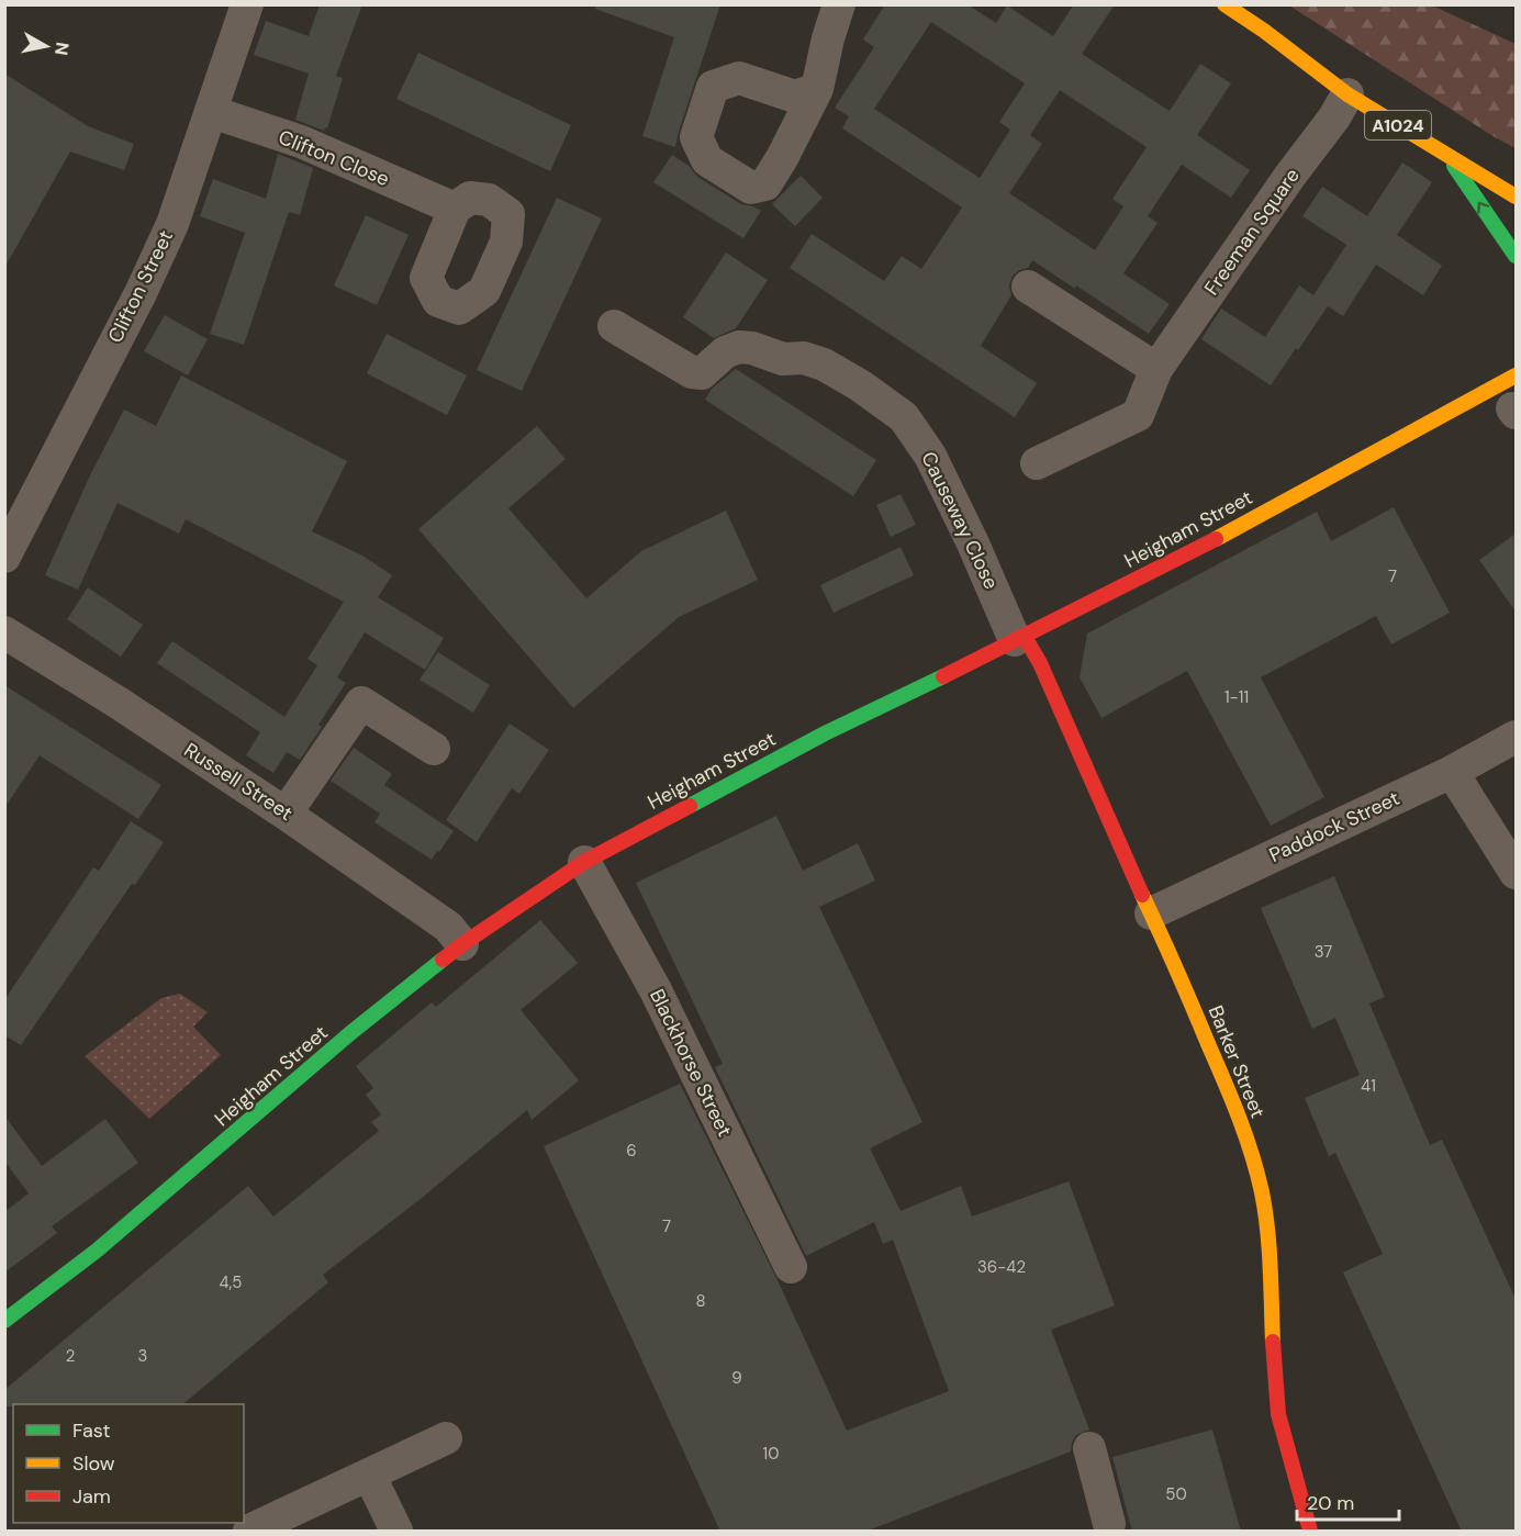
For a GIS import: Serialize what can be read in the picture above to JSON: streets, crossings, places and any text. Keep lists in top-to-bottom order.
{
  "streets": {
    "street": [
      "A1024",
      "Clifton Close",
      "Freeman Square",
      "Clifton Street",
      "Causeway Close",
      "Heigham Street",
      "Russell Street",
      "Paddock Street",
      "Barker Street",
      "Blackhorse Street"
    ]
  },
  "crossings": [
    ["A1024", "Freeman Square"],
    ["Clifton Close", "Clifton Street"],
    ["Causeway Close", "Heigham Street"],
    ["Causeway Close", "Barker Street"],
    ["Heigham Street", "Russell Street"],
    ["Heigham Street", "Barker Street"],
    ["Heigham Street", "Blackhorse Street"],
    ["Paddock Street", "Barker Street"]
  ],
  "house_numbers": [
    "7",
    "1-11",
    "37",
    "41",
    "6",
    "7",
    "36-42",
    "4,5",
    "8",
    "2",
    "3",
    "9",
    "10",
    "50"
  ],
  "legend": ["Fast", "Slow", "Jam"],
  "scale_bar": "20 m",
  "north": "right"
}
